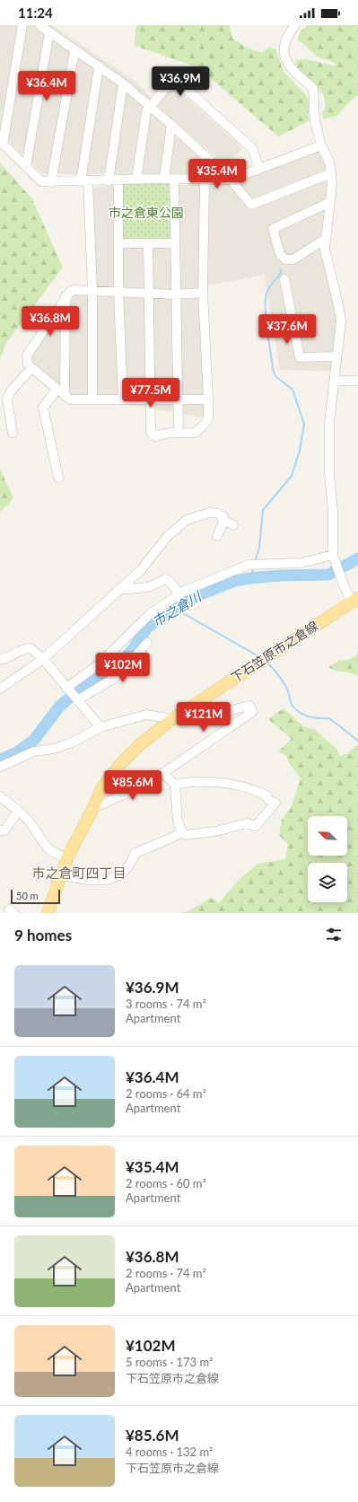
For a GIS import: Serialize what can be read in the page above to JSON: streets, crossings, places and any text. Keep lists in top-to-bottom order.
{
  "streets": {
    "main road": ["下石笠原市之倉線"]
  },
  "districts": ["市之倉町四丁目"],
  "water": ["市之倉川"],
  "parks": ["市之倉東公園"],
  "scale_bar": "50 m",
  "north": "top left",
  "page": {
    "status": "11:24",
    "price": [
      "¥36.9M",
      "¥36.4M",
      "¥35.4M",
      "¥36.8M",
      "¥37.6M",
      "¥77.5M",
      "¥102M",
      "¥121M",
      "¥85.6M"
    ],
    "scale": "50 m",
    "heading": "9 homes",
    "list": [
      {
        "name": "¥36.9M",
        "note": "3 rooms · 74 m² · Apartment"
      },
      {
        "name": "¥36.4M",
        "note": "2 rooms · 64 m² · Apartment"
      },
      {
        "name": "¥35.4M",
        "note": "2 rooms · 60 m² · Apartment"
      },
      {
        "name": "¥36.8M",
        "note": "2 rooms · 74 m² · Apartment"
      },
      {
        "name": "¥102M",
        "note": "5 rooms · 173 m² · 下石笠原市之倉線"
      },
      {
        "name": "¥85.6M",
        "note": "4 rooms · 132 m² · 下石笠原市之倉線"
      }
    ]
  }
}
